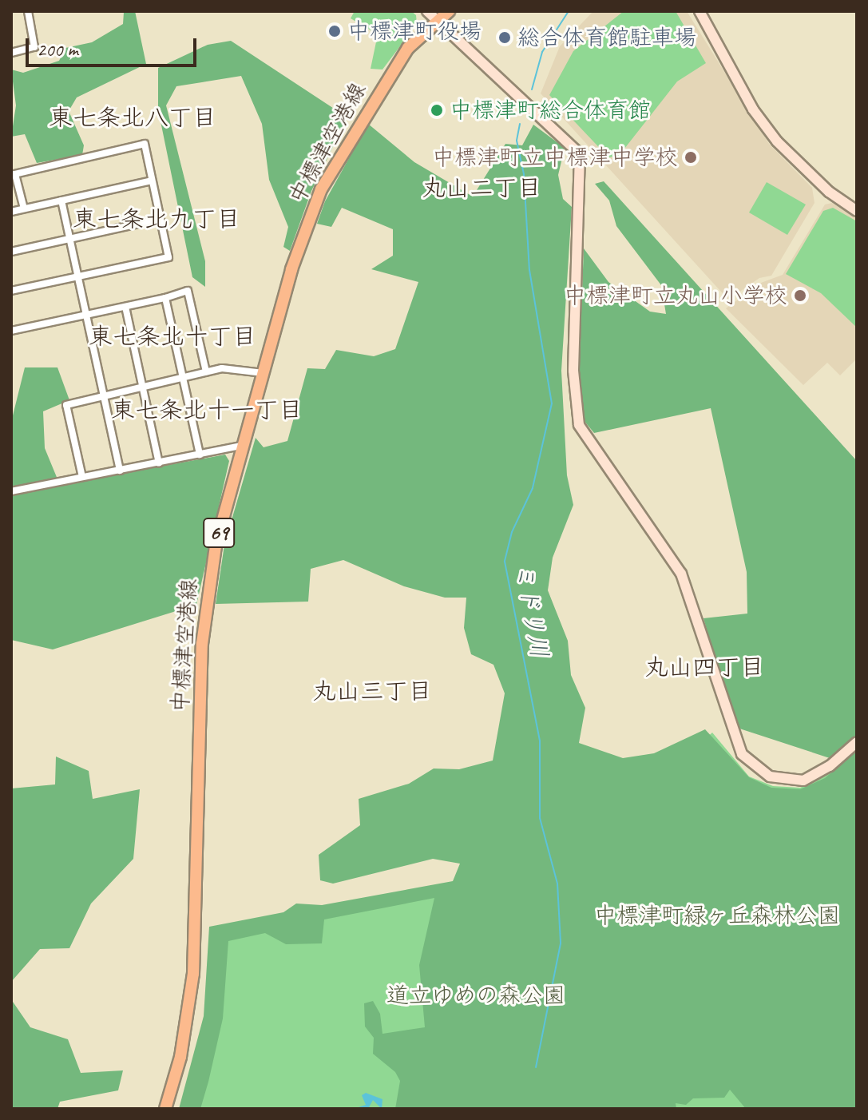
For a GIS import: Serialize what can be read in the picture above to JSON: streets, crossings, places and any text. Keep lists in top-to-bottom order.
{
  "streets": {
    "main road": ["中標津空港線", "69"]
  },
  "districts": [
    "東七条北八丁目",
    "丸山二丁目",
    "東七条北九丁目",
    "東七条北十丁目",
    "東七条北十一丁目",
    "丸山四丁目",
    "丸山三丁目"
  ],
  "water": ["ミドリ川"],
  "parks": ["中標津町緑ヶ丘森林公園", "道立ゆめの森公園"],
  "places": [
    "中標津町役場",
    "総合体育館駐車場",
    "中標津町総合体育館",
    "中標津町立中標津中学校",
    "中標津町立丸山小学校"
  ],
  "scale_bar": "200 m"
}
